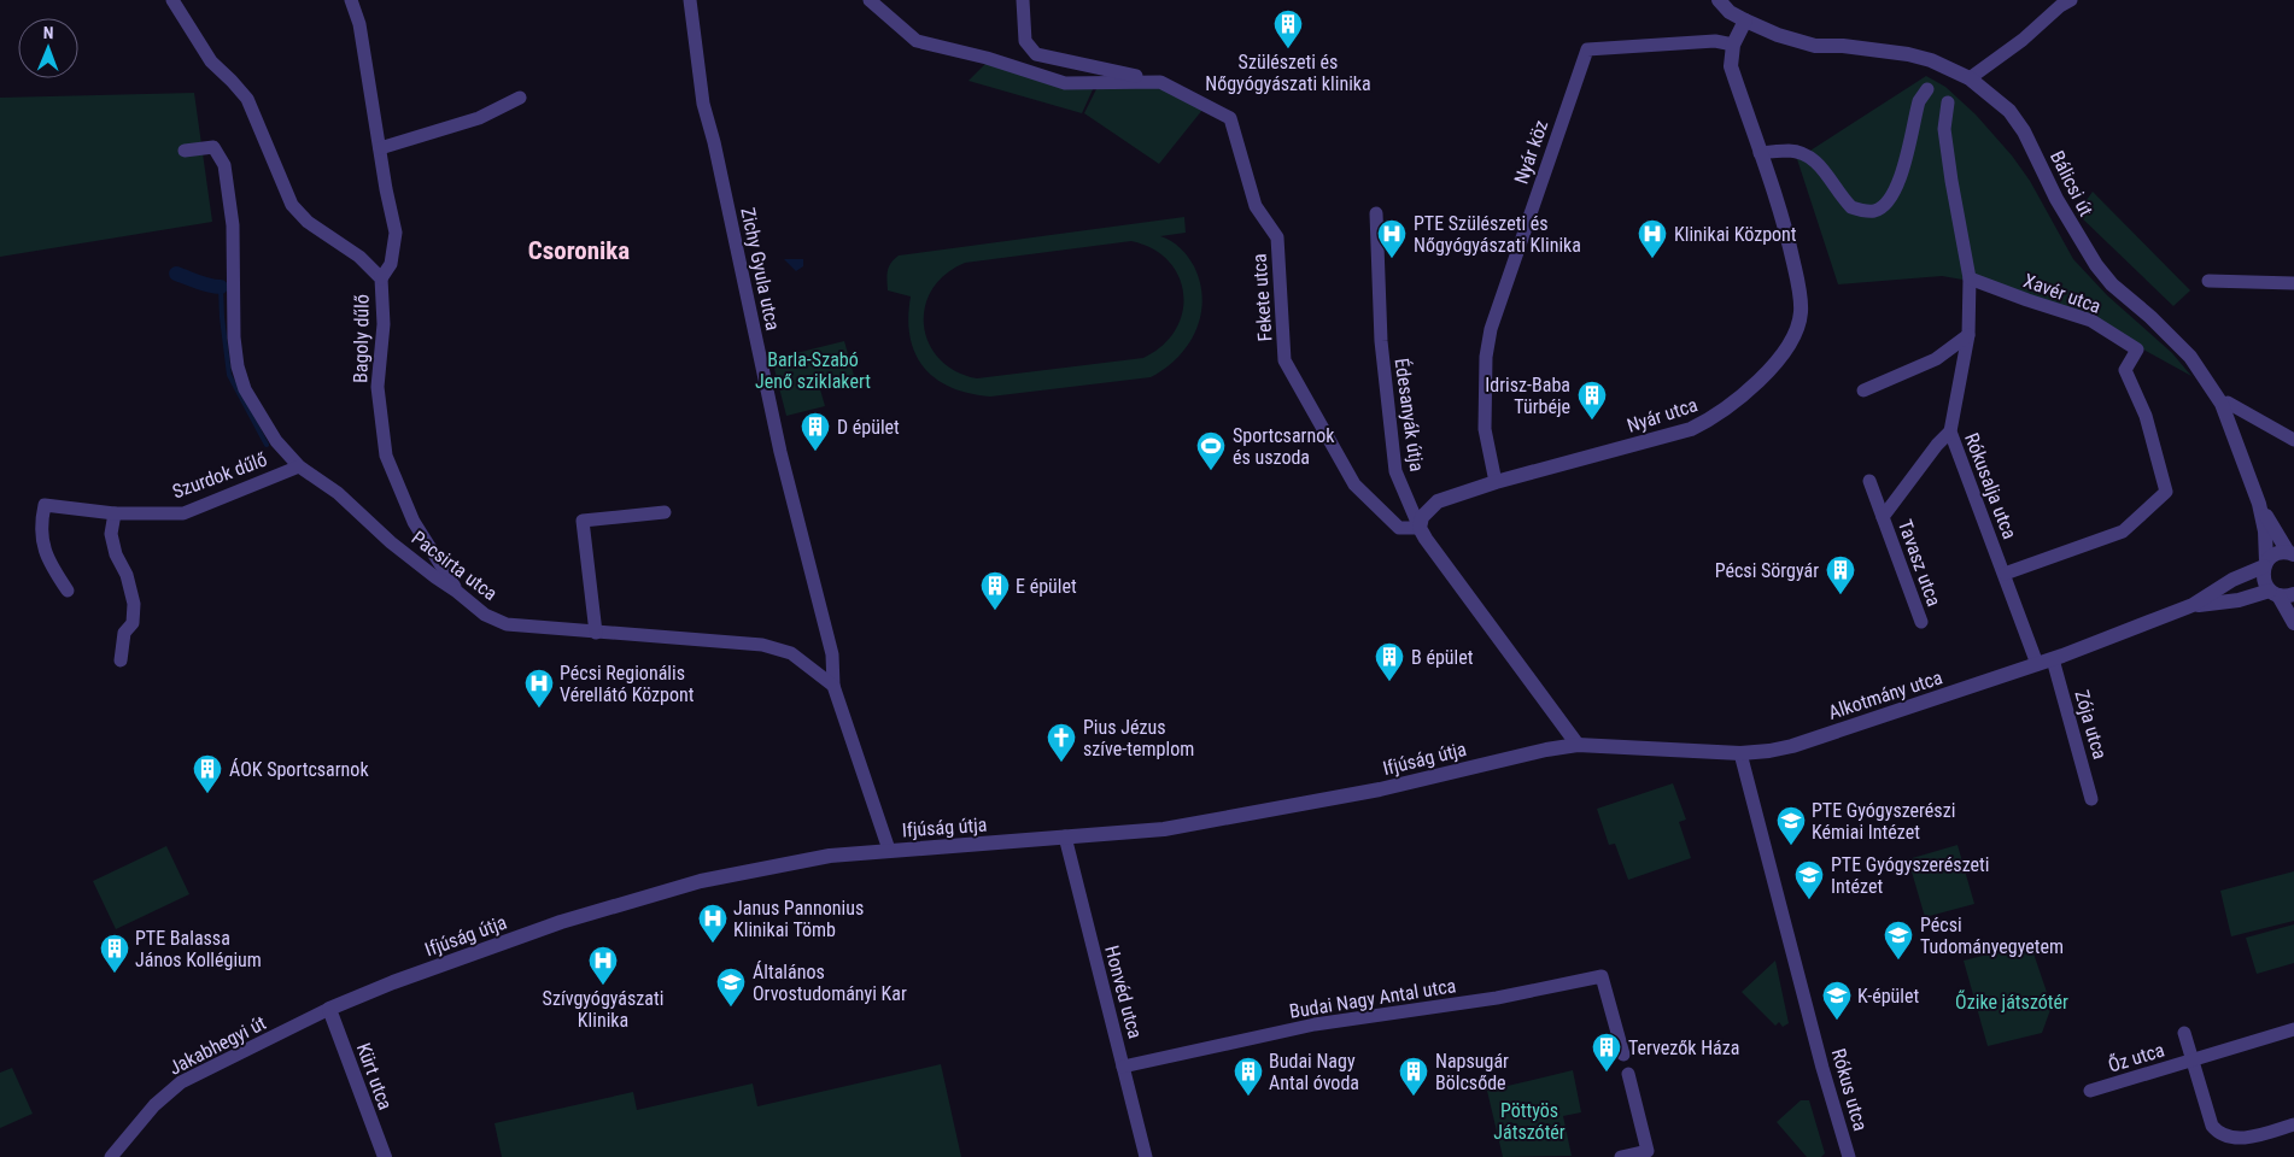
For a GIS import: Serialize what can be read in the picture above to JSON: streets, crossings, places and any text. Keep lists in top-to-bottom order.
{
  "streets": {
    "street": [
      "Nyár köz",
      "Bálicsi út",
      "Zichy Gyula utca",
      "Xavér utca",
      "Fekete utca",
      "Bagoly dűlő",
      "Édesanyák útja",
      "Nyár utca",
      "Szurdok dűlő",
      "Rókusalja utca",
      "Tavasz utca",
      "Pacsirta utca",
      "Alkotmány utca",
      "Zója utca",
      "Ifjúság útja",
      "Honvéd utca",
      "Budai Nagy Antal utca",
      "Jakabhegyi út",
      "Őz utca",
      "Kürt utca",
      "Rókus utca"
    ]
  },
  "crossings": [
    ["Nyár köz", "Nyár utca"],
    ["Bálicsi út", "Alkotmány utca"],
    ["Zichy Gyula utca", "Pacsirta utca"],
    ["Xavér utca", "Rókusalja utca"],
    ["Fekete utca", "Édesanyák útja"],
    ["Fekete utca", "Nyár utca"],
    ["Bagoly dűlő", "Pacsirta utca"],
    ["Édesanyák útja", "Nyár utca"],
    ["Édesanyák útja", "Alkotmány utca"],
    ["Édesanyák útja", "Ifjúság útja"],
    ["Szurdok dűlő", "Pacsirta utca"],
    ["Rókusalja utca", "Tavasz utca"],
    ["Rókusalja utca", "Alkotmány utca"],
    ["Rókusalja utca", "Zója utca"],
    ["Pacsirta utca", "Ifjúság útja"],
    ["Alkotmány utca", "Zója utca"],
    ["Alkotmány utca", "Ifjúság útja"],
    ["Alkotmány utca", "Rókus utca"],
    ["Ifjúság útja", "Honvéd utca"],
    ["Ifjúság útja", "Jakabhegyi út"],
    ["Ifjúság útja", "Kürt utca"],
    ["Honvéd utca", "Budai Nagy Antal utca"],
    ["Jakabhegyi út", "Kürt utca"]
  ],
  "districts": ["Csoronika"],
  "parks": ["Barla-Szabó Jenő sziklakert", "Őzike játszótér", "Pöttyös Játszótér"],
  "places": {
    "building": [
      "Szülészeti és Nőgyógyászati klinika",
      "Idrisz-Baba Türbéje",
      "D épület",
      "Pécsi Sörgyár",
      "E épület",
      "B épület",
      "ÁOK Sportcsarnok",
      "PTE Balassa János Kollégium",
      "Tervezők Háza",
      "Budai Nagy Antal óvoda",
      "Napsugár Bölcsőde"
    ],
    "hospital": [
      "PTE Szülészeti és Nőgyógyászati Klinika",
      "Klinikai Központ",
      "Pécsi Regionális Vérellátó Központ",
      "Janus Pannonius Klinikai Tömb",
      "Szívgyógyászati Klinika"
    ],
    "sports": ["Sportcsarnok és uszoda"],
    "church": ["Pius Jézus szíve-templom"],
    "school or university": [
      "PTE Gyógyszerészi Kémiai Intézet",
      "PTE Gyógyszerészeti Intézet",
      "Pécsi Tudományegyetem",
      "Általános Orvostudományi Kar",
      "K-épület"
    ]
  },
  "north": "top"
}
